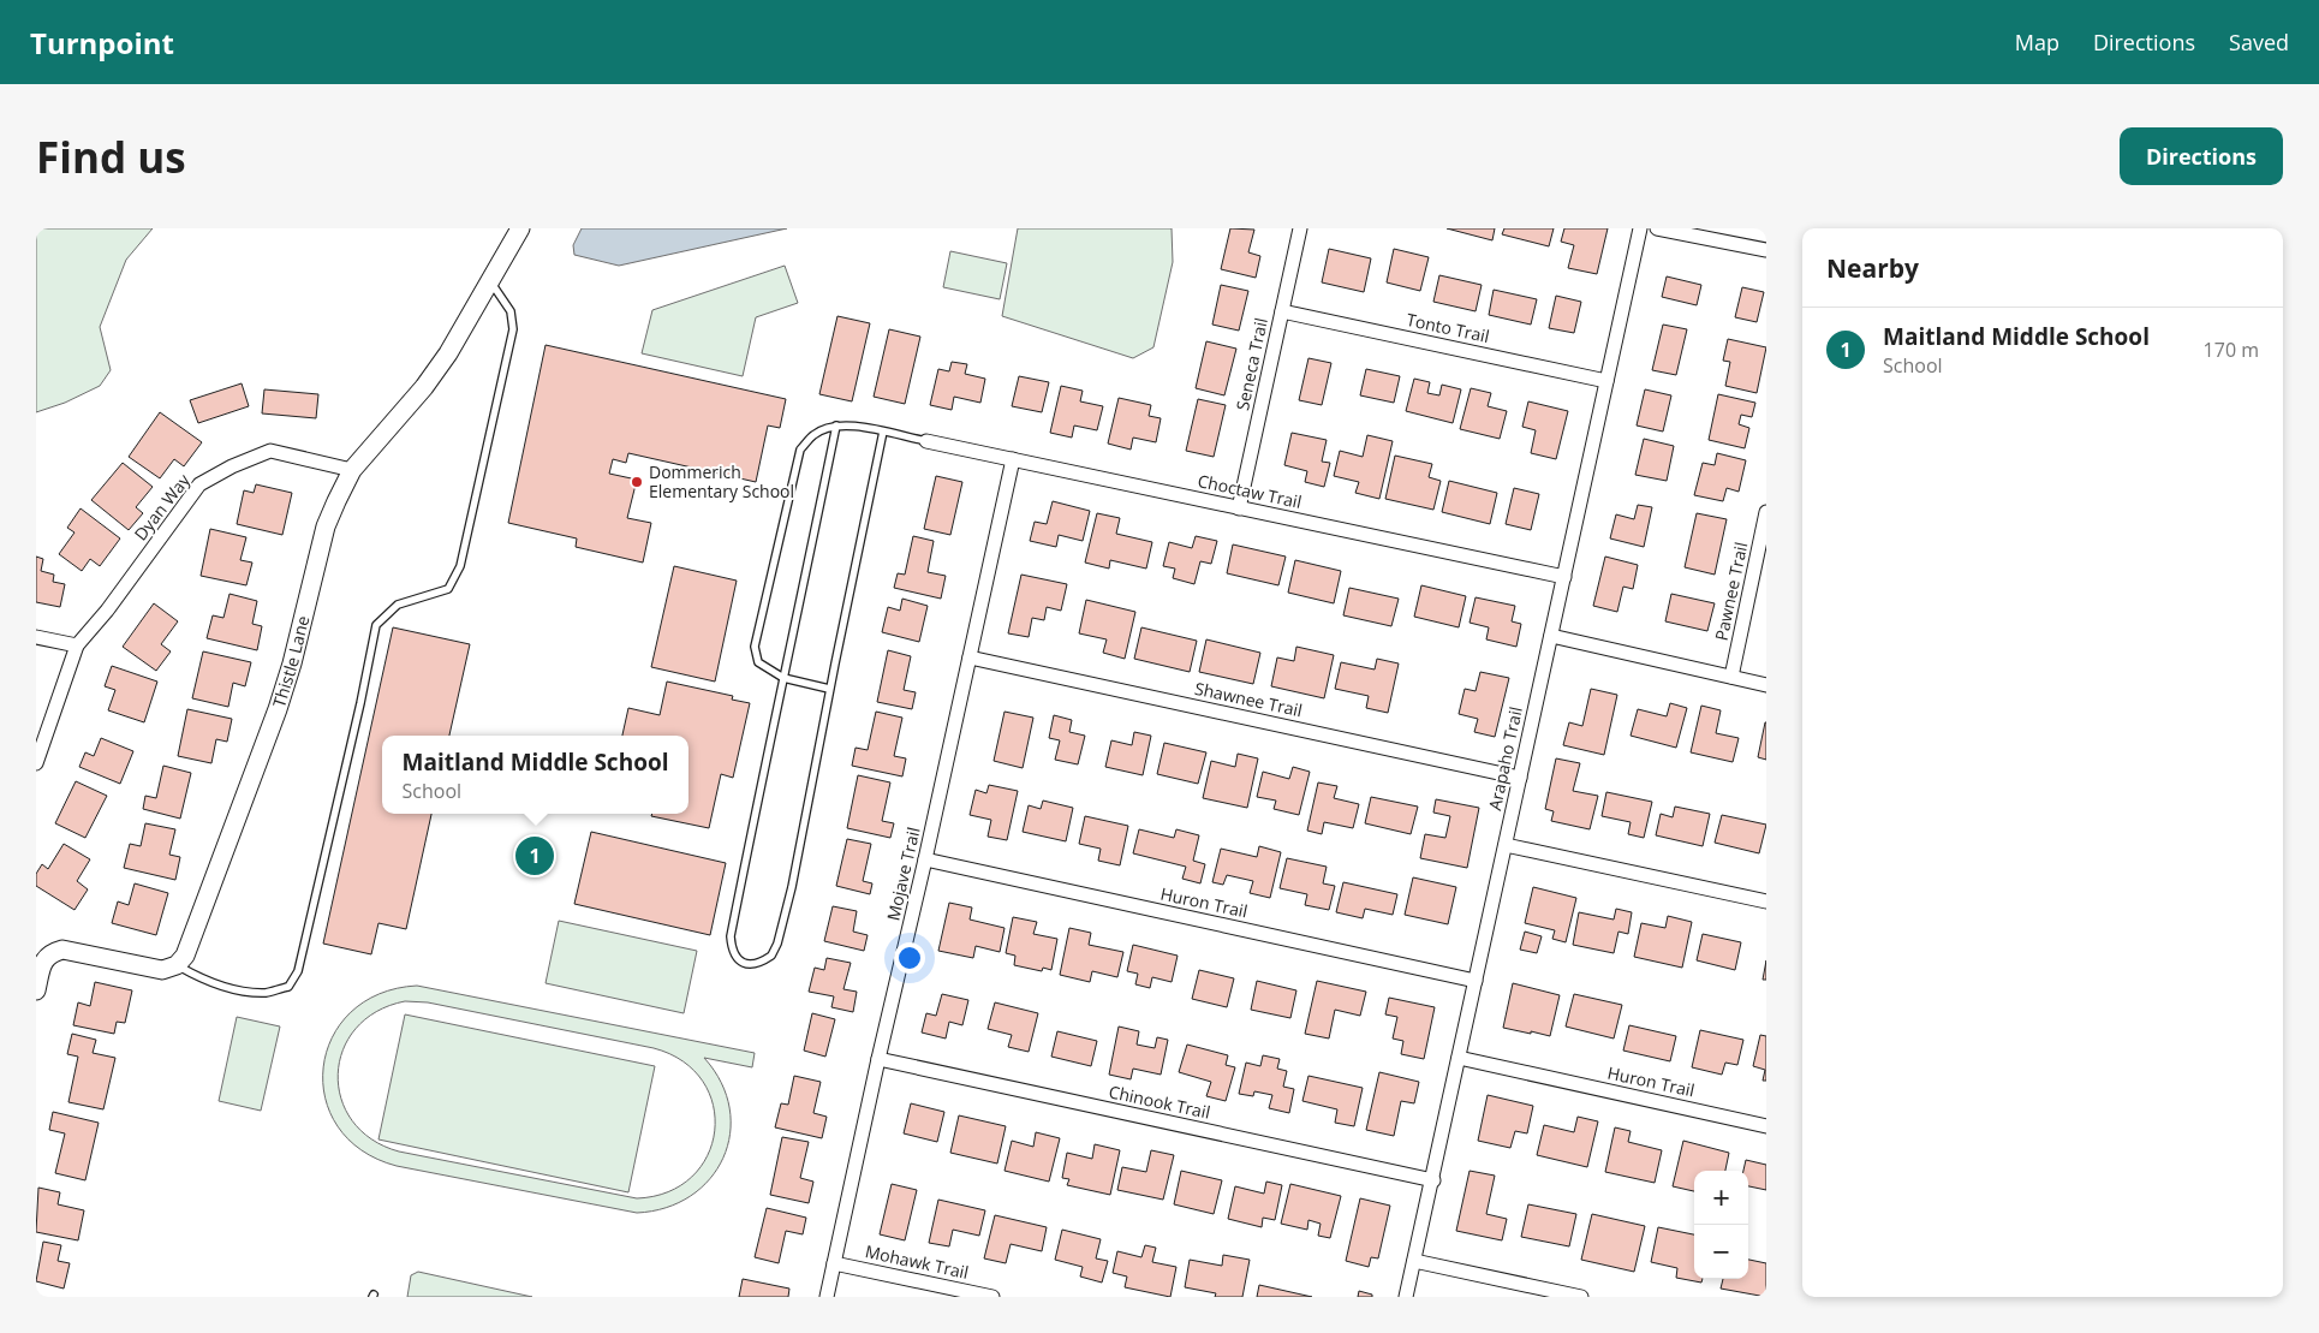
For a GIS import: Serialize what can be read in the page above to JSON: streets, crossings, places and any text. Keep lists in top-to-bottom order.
{
  "streets": {
    "street": [
      "Tonto Trail",
      "Seneca Trail",
      "Choctaw Trail",
      "Dyan Way",
      "Pawnee Trail",
      "Thistle Lane",
      "Shawnee Trail",
      "Arapaho Trail",
      "Mojave Trail",
      "Huron Trail",
      "Chinook Trail",
      "Mohawk Trail"
    ]
  },
  "crossings": [
    ["Tonto Trail", "Seneca Trail"],
    ["Tonto Trail", "Arapaho Trail"],
    ["Seneca Trail", "Choctaw Trail"],
    ["Choctaw Trail", "Arapaho Trail"],
    ["Choctaw Trail", "Mojave Trail"],
    ["Dyan Way", "Thistle Lane"],
    ["Shawnee Trail", "Arapaho Trail"],
    ["Shawnee Trail", "Mojave Trail"],
    ["Arapaho Trail", "Huron Trail"],
    ["Arapaho Trail", "Chinook Trail"],
    ["Mojave Trail", "Huron Trail"],
    ["Mojave Trail", "Chinook Trail"],
    ["Mojave Trail", "Mohawk Trail"]
  ],
  "places": ["Dommerich Elementary School"],
  "page": {
    "header": "Turnpoint",
    "nav": ["Map", "Directions", "Saved"],
    "buttons": "Directions",
    "title": "Find us",
    "heading": "Nearby",
    "list": [
      {
        "mark": "1",
        "name": "Maitland Middle School",
        "note": "School",
        "value": "170 m"
      }
    ],
    "popup": ["Maitland Middle School", "School"],
    "pins": "1",
    "map_buttons": ["+", "−"]
  }
}
